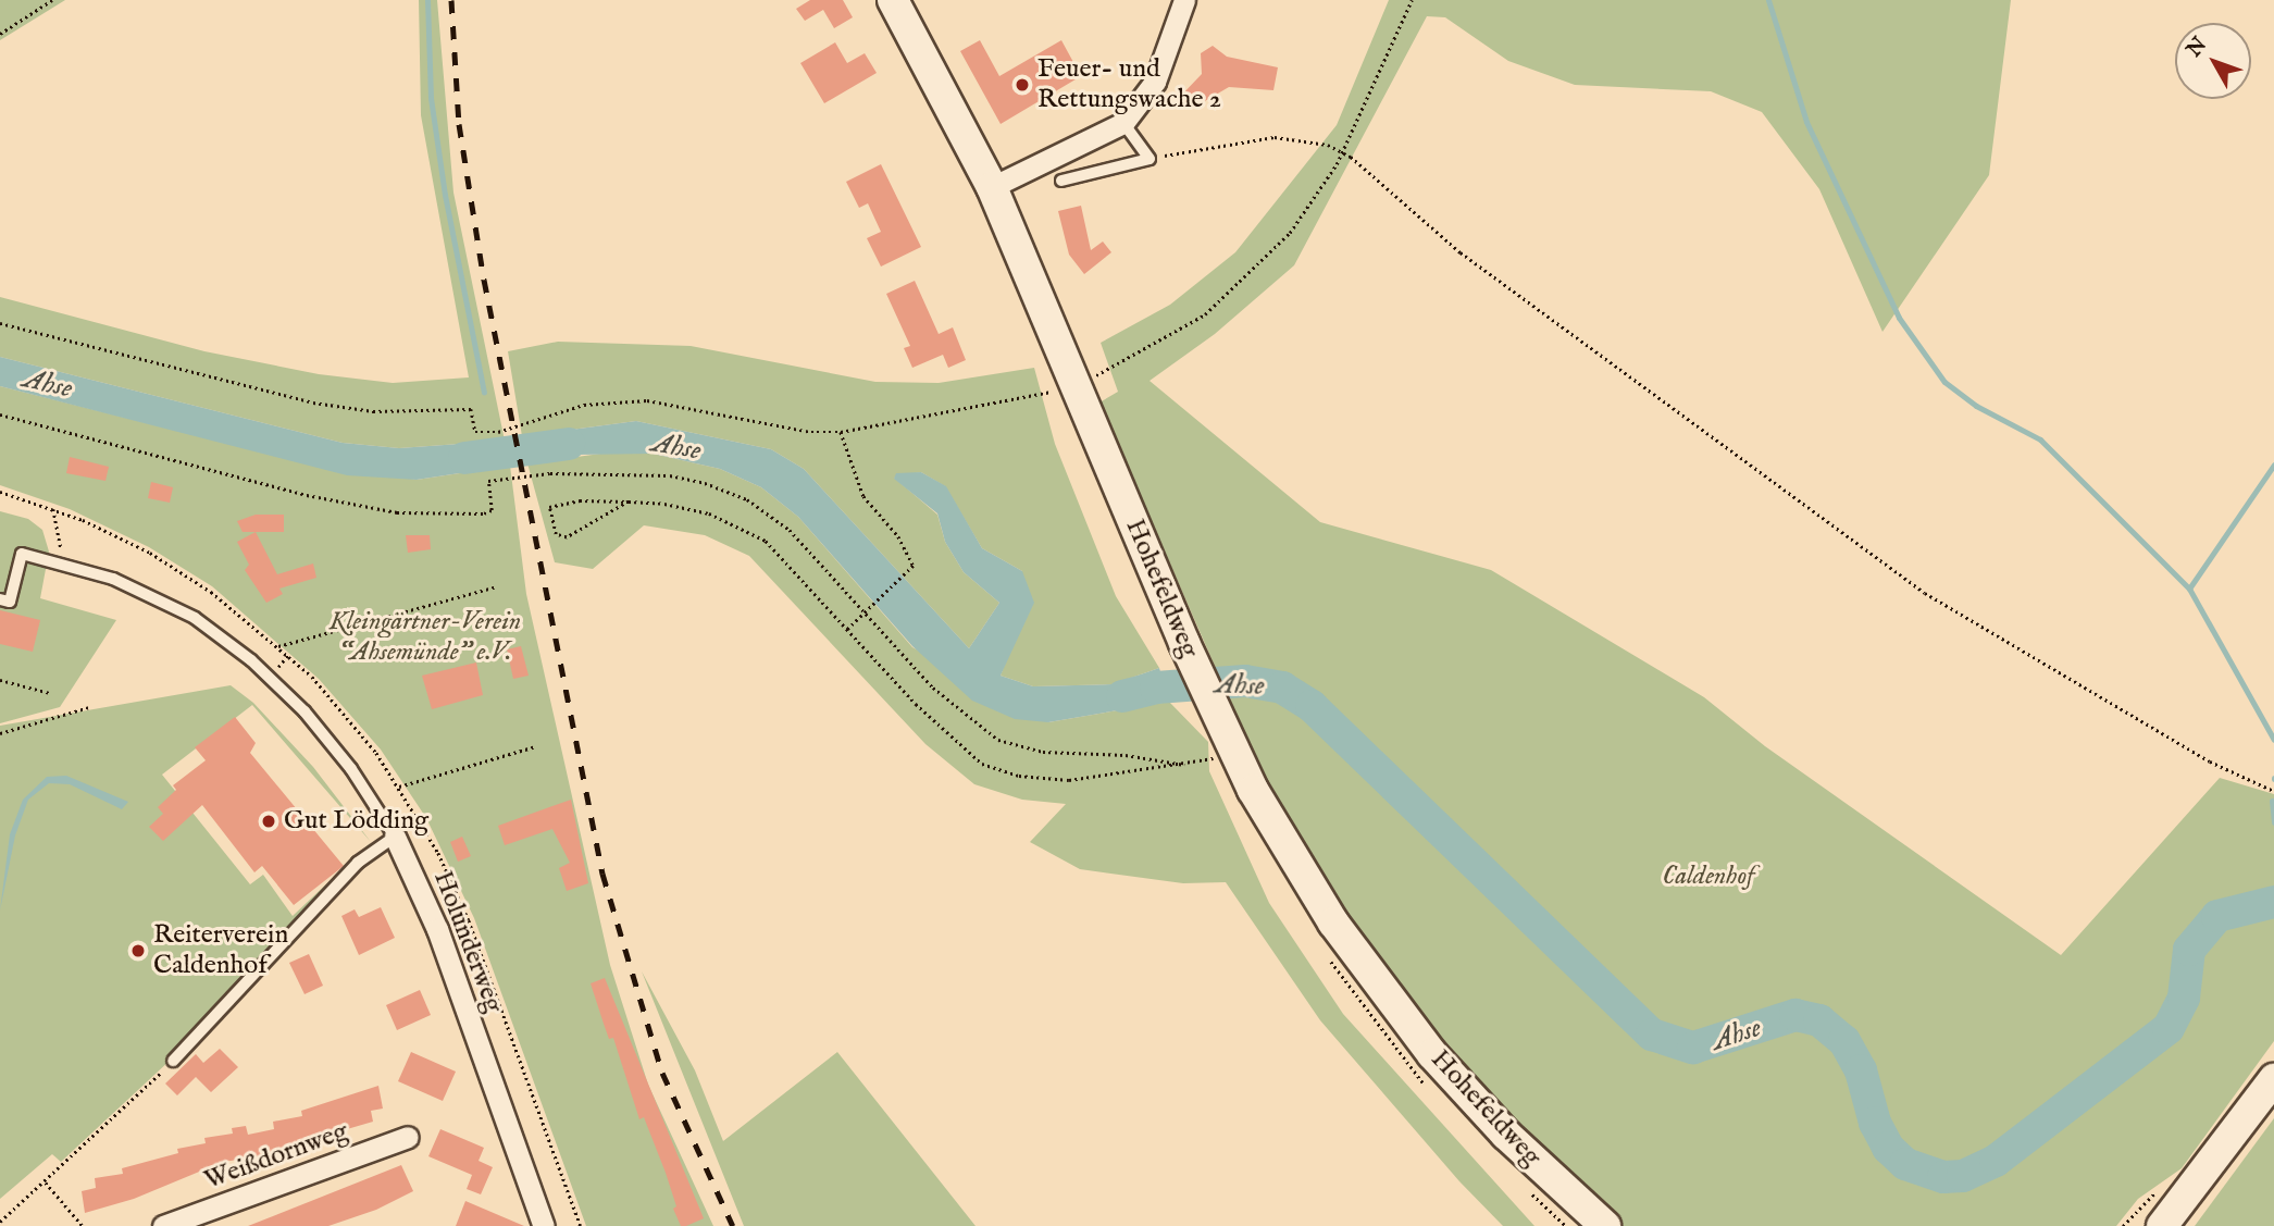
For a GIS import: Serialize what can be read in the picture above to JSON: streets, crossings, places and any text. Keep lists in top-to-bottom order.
{
  "streets": {
    "main road": ["Hohefeldweg"],
    "street": ["Holunderweg", "Weißdornweg"]
  },
  "water": ["Ahse"],
  "parks": ["Kleingärtner-Verein “Ahsemünde” e.V.", "Caldenhof"],
  "places": ["Feuer- und Rettungswache 2", "Gut Lödding", "Reiterverein Caldenhof"],
  "north": "top left"
}
